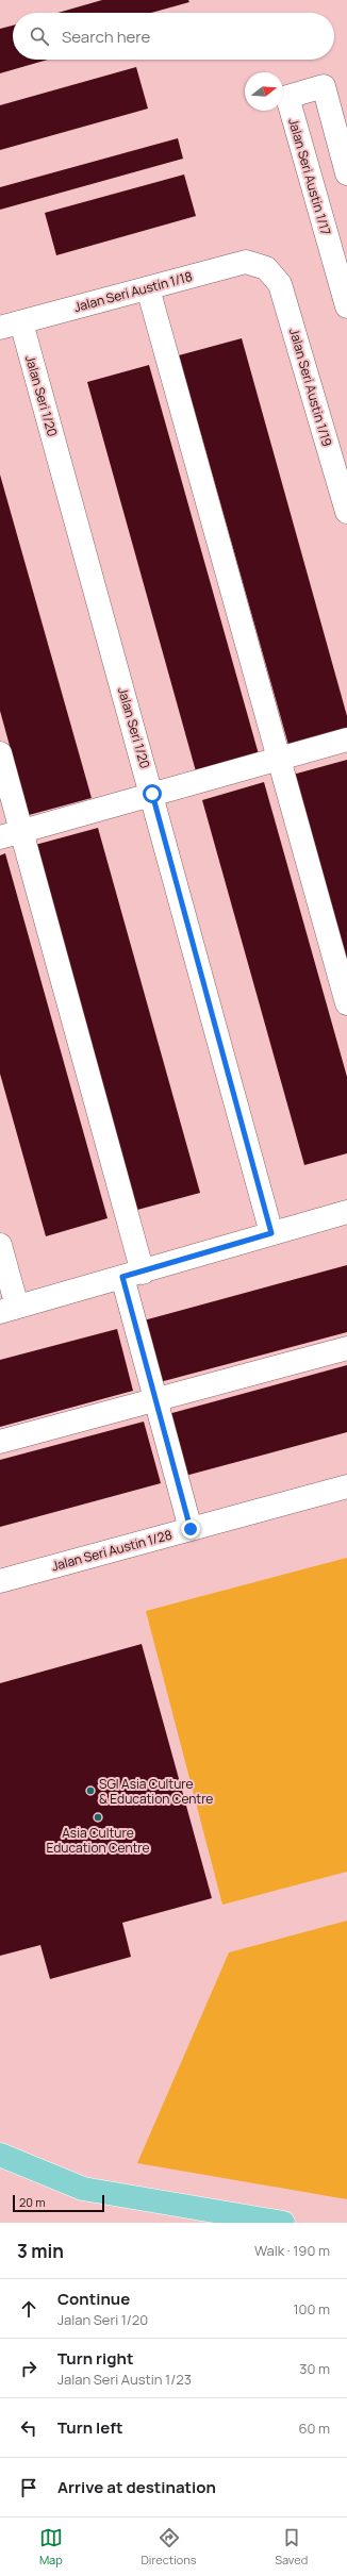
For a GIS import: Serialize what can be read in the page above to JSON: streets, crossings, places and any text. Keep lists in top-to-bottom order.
{
  "streets": {
    "street": [
      "Jalan Seri Austin 1/17",
      "Jalan Seri Austin 1/18",
      "Jalan Seri Austin 1/19",
      "Jalan Seri 1/20",
      "Jalan Seri Austin 1/28"
    ]
  },
  "crossings": [
    ["Jalan Seri Austin 1/18", "Jalan Seri Austin 1/19"],
    ["Jalan Seri Austin 1/18", "Jalan Seri 1/20"]
  ],
  "places": ["SGI Asia Culture & Education Centre", "Asia Culture Education Centre"],
  "scale_bar": "20 m",
  "north": "right",
  "page": {
    "search": "Search here",
    "scale": "20 m",
    "heading": ["3 min", "Walk · 190 m"],
    "list": [
      ["Continue", "Jalan Seri 1/20", "100 m"],
      ["Turn right", "Jalan Seri Austin 1/23", "30 m"],
      ["Turn left", "60 m"],
      "Arrive at destination"
    ],
    "nav": ["Map", "Directions", "Saved"]
  }
}
